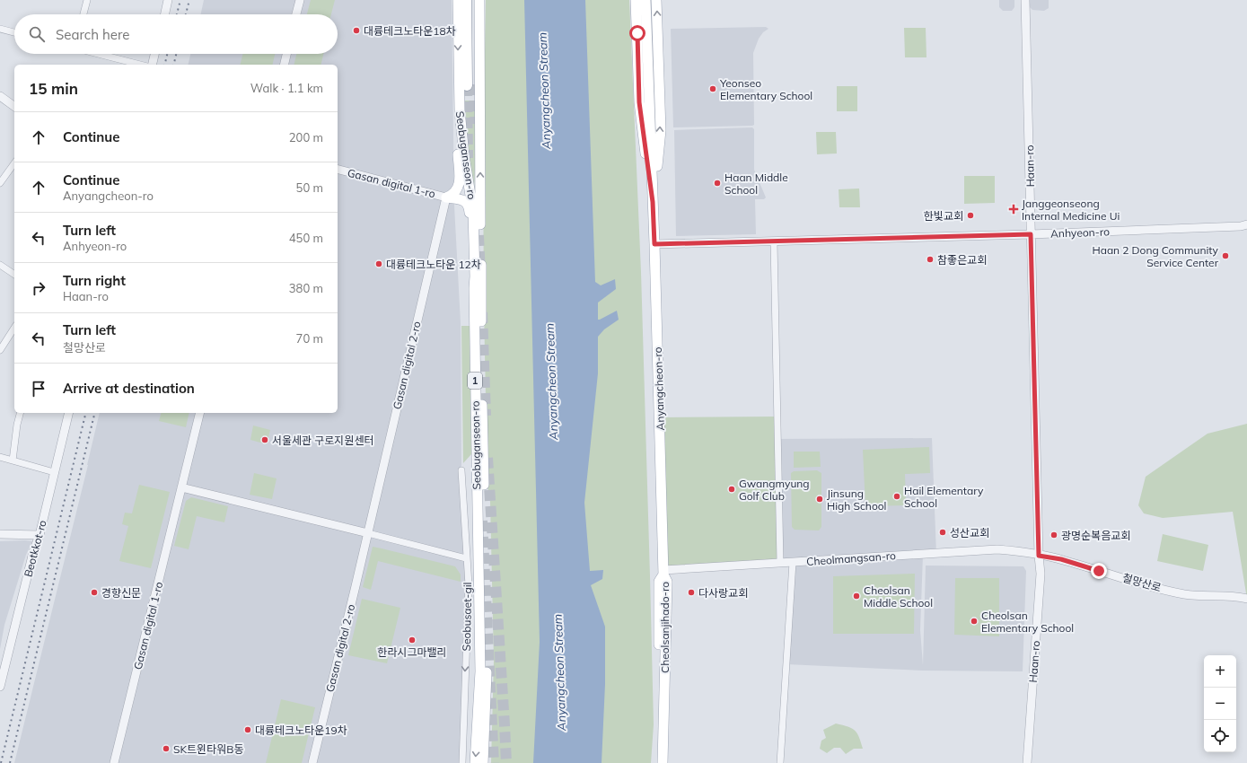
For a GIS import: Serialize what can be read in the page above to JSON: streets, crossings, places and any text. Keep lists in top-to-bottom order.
{
  "streets": {
    "main road": [
      "Seobuganseon-ro",
      "1",
      "Anyangcheon-ro",
      "Cheolsanjihado-ro"
    ],
    "street": [
      "Haan-ro",
      "Gasan digital 1-ro",
      "Anhyeon-ro",
      "Gasan digital 2-ro",
      "Beotkkot-ro",
      "Cheolmangsan-ro",
      "철망산로",
      "Seobusaet-gil"
    ]
  },
  "crossings": [
    ["Haan-ro", "Anhyeon-ro"],
    ["Haan-ro", "Cheolmangsan-ro"],
    ["Haan-ro", "철망산로"],
    ["Gasan digital 1-ro", "Gasan digital 2-ro"],
    ["Anhyeon-ro", "Anyangcheon-ro"],
    ["Anyangcheon-ro", "Cheolmangsan-ro"],
    ["Anyangcheon-ro", "Cheolsanjihado-ro"],
    ["Cheolmangsan-ro", "철망산로"],
    ["Cheolmangsan-ro", "Cheolsanjihado-ro"]
  ],
  "one_way": ["Seobusaet-gil"],
  "water": ["Anyangcheon Stream"],
  "places": {
    "other": [
      "대륭테크노타운18차",
      "Yeonseo Elementary School",
      "Haan Middle School",
      "한빛교회",
      "Haan 2 Dong Community Service Center",
      "참좋은교회",
      "대륭테크노타운 12차",
      "서울세관 구로지원센터",
      "Gwangmyung Golf Club",
      "Hail Elementary School",
      "Jinsung High School",
      "성산교회",
      "광명순복음교회",
      "경향신문",
      "다사랑교회",
      "Cheolsan Middle School",
      "Cheolsan Elementary School",
      "한라시그마밸리",
      "대륭테크노타운19차",
      "SK트윈타워B동"
    ],
    "health": ["Janggeonseong Internal Medicine Ui"]
  },
  "page": {
    "search": "Search here",
    "heading": ["15 min", "Walk · 1.1 km"],
    "list": [
      ["Continue", "200 m"],
      ["Continue", "Anyangcheon-ro", "50 m"],
      ["Turn left", "Anhyeon-ro", "450 m"],
      ["Turn right", "Haan-ro", "380 m"],
      ["Turn left", "철망산로", "70 m"],
      "Arrive at destination"
    ],
    "map_buttons": ["+", "−"]
  }
}
